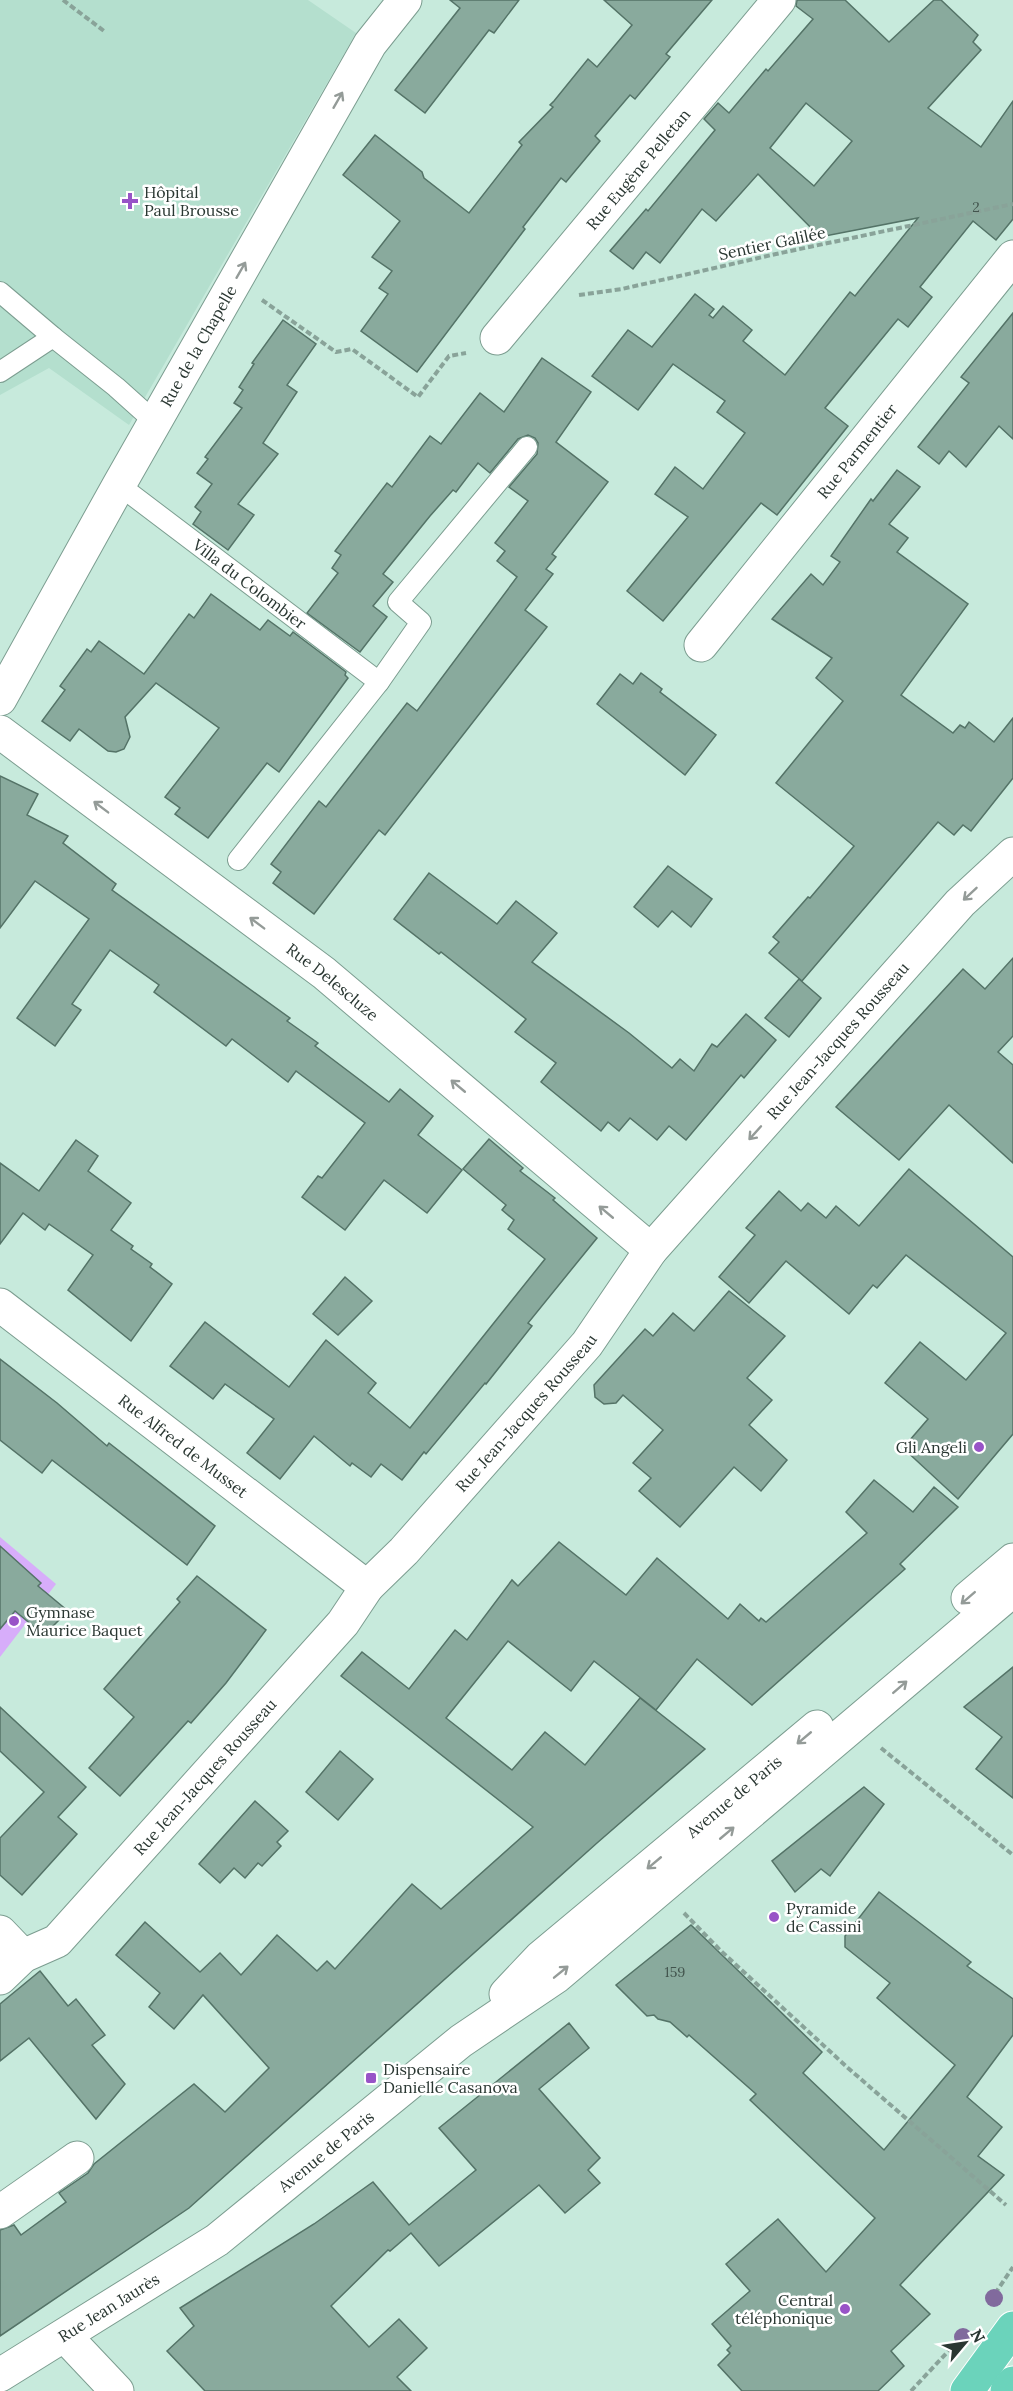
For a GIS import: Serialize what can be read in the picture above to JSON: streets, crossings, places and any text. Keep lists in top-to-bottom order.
{
  "streets": {
    "street": [
      "Rue Eugène Pelletan",
      "Rue de la Chapelle",
      "Rue Parmentier",
      "Rue Delescluze",
      "Rue Jean-Jacques Rousseau",
      "Rue Alfred de Musset",
      "Avenue de Paris",
      "Rue Jean Jaurès"
    ],
    "lane": ["Villa du Colombier"],
    "path": ["Sentier Galilée"]
  },
  "crossings": [
    ["Rue Eugène Pelletan", "Sentier Galilée"],
    ["Rue de la Chapelle", "Villa du Colombier"],
    ["Rue Delescluze", "Rue Jean-Jacques Rousseau"],
    ["Rue Jean-Jacques Rousseau", "Rue Alfred de Musset"],
    ["Avenue de Paris", "Rue Jean Jaurès"]
  ],
  "one_way": ["Rue de la Chapelle", "Rue Delescluze", "Rue Jean-Jacques Rousseau"],
  "places": {
    "health": ["Hôpital Paul Brousse"],
    "other": [
      "Gli Angeli",
      "Gymnase Maurice Baquet",
      "Pyramide de Cassini",
      "Central téléphonique"
    ],
    "transit": ["Dispensaire Danielle Casanova"]
  },
  "house_numbers": ["2", "159"],
  "north": "top right"
}
